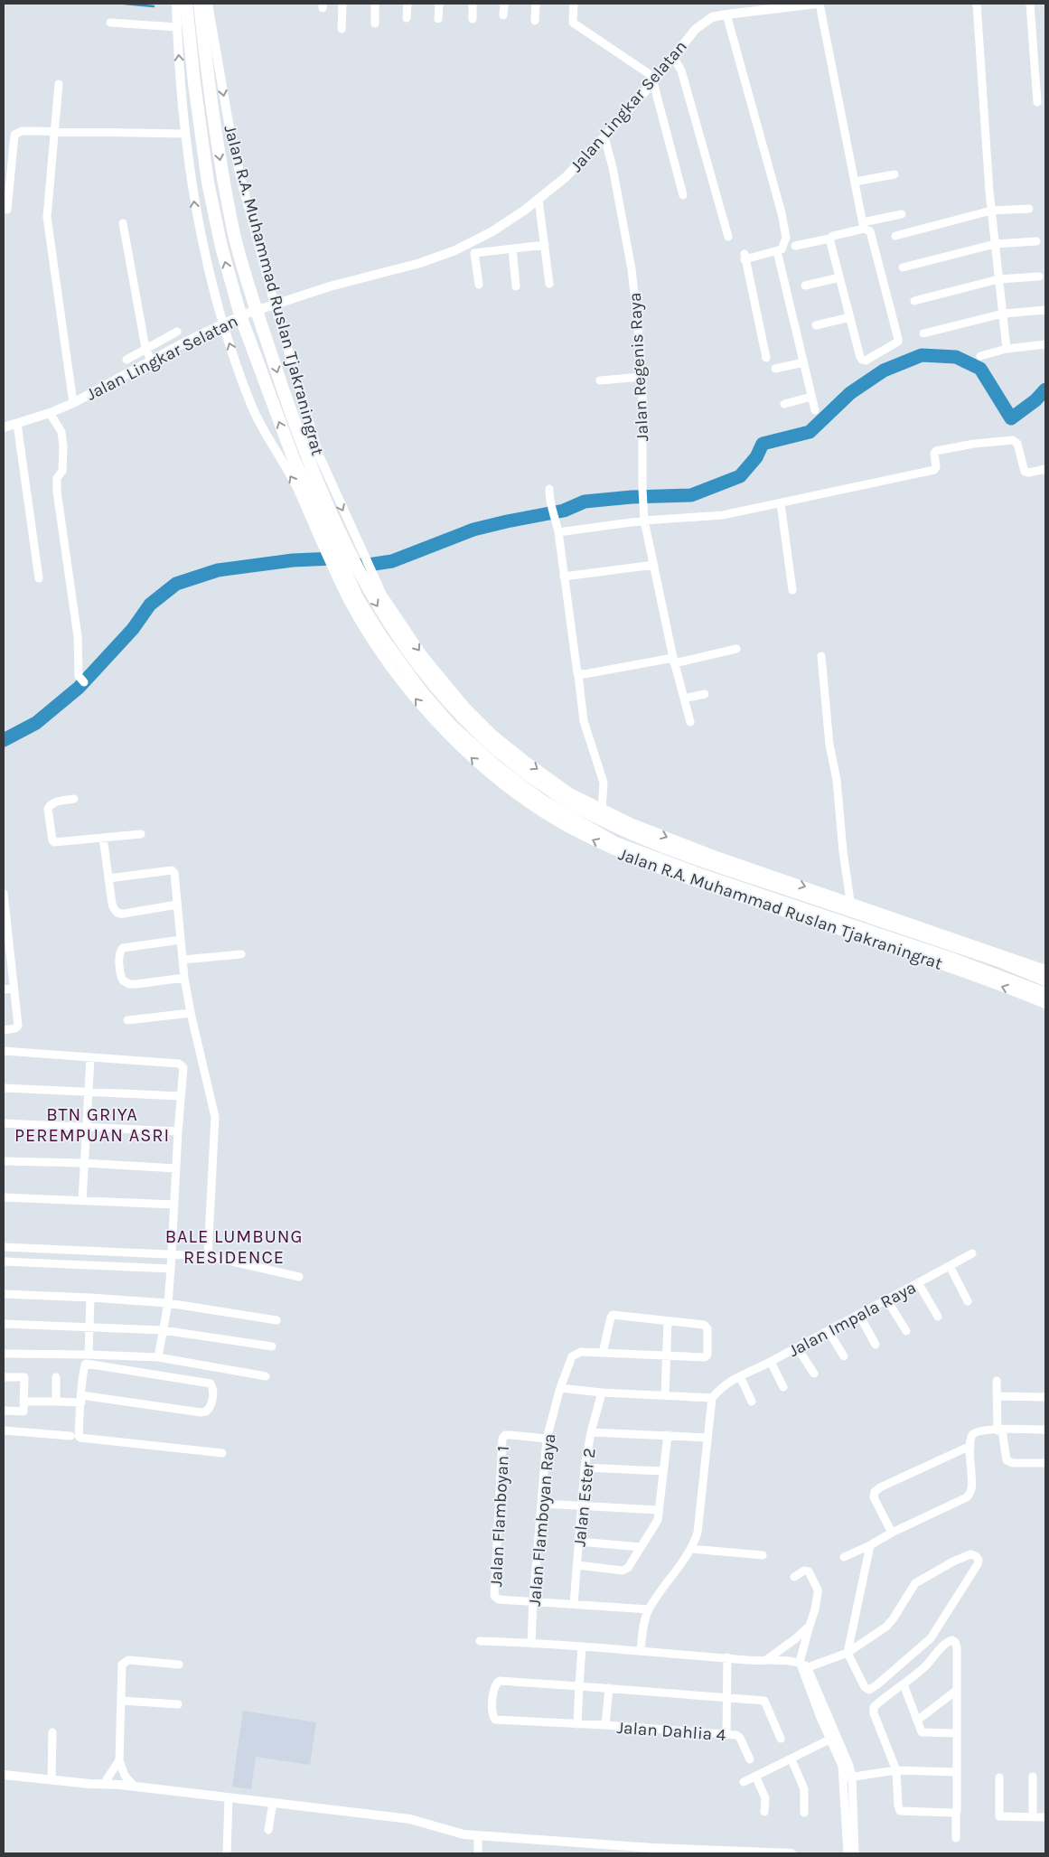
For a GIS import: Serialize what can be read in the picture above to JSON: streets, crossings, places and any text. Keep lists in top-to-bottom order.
{
  "streets": {
    "highway": ["Jalan R.A. Muhammad Ruslan Tjakraningrat"],
    "street": [
      "Jalan Lingkar Selatan",
      "Jalan Regenis Raya",
      "Jalan Impala Raya",
      "Jalan Ester 2",
      "Jalan Flamboyan 1",
      "Jalan Flamboyan Raya",
      "Jalan Dahlia 4"
    ]
  },
  "crossings": [
    ["Jalan Lingkar Selatan", "Jalan R.A. Muhammad Ruslan Tjakraningrat"],
    ["Jalan Lingkar Selatan", "Jalan Regenis Raya"],
    ["Jalan Flamboyan 1", "Jalan Flamboyan Raya"]
  ],
  "districts": ["BTN GRIYA PEREMPUAN ASRI", "BALE LUMBUNG RESIDENCE"]
}
